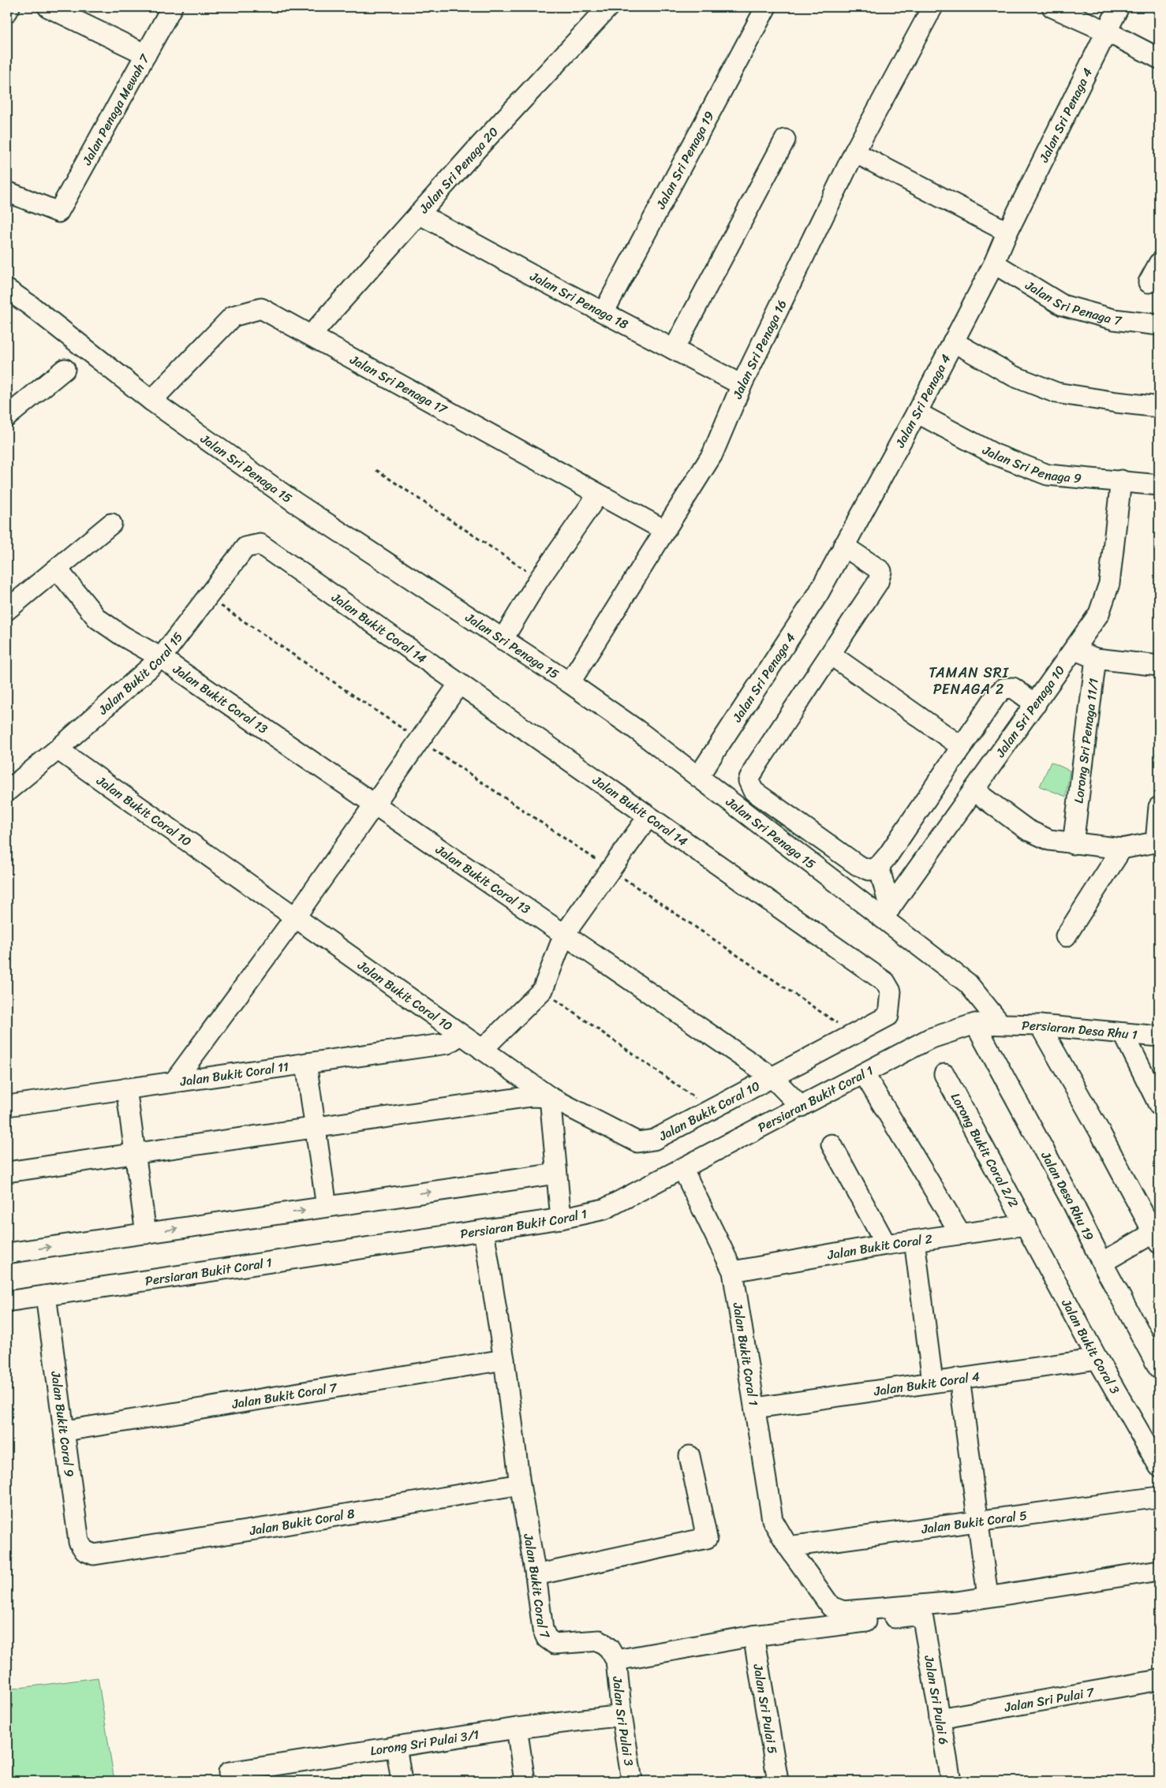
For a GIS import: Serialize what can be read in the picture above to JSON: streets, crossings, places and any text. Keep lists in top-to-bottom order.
{
  "streets": {
    "street": [
      "Jalan Penaga Mewah 7",
      "Jalan Sri Penaga 4",
      "Jalan Sri Penaga 19",
      "Jalan Sri Penaga 20",
      "Jalan Sri Penaga 18",
      "Jalan Sri Penaga 7",
      "Jalan Sri Penaga 16",
      "Jalan Sri Penaga 17",
      "Jalan Sri Penaga 9",
      "Jalan Sri Penaga 15",
      "Jalan Bukit Coral 14",
      "Jalan Bukit Coral 15",
      "Jalan Bukit Coral 13",
      "Jalan Sri Penaga 10",
      "Lorong Sri Penaga 11/1",
      "Jalan Bukit Coral 10",
      "Persiaran Desa Rhu 1",
      "Jalan Bukit Coral 11",
      "Persiaran Bukit Coral 1",
      "Lorong Bukit Coral 2/2",
      "Jalan Desa Rhu 19",
      "Jalan Bukit Coral 2",
      "Jalan Bukit Coral 3",
      "Jalan Bukit Coral 1",
      "Jalan Bukit Coral 4",
      "Jalan Bukit Coral 7",
      "Jalan Bukit Coral 9",
      "Jalan Bukit Coral 8",
      "Jalan Bukit Coral 5",
      "Jalan Sri Pulai 7",
      "Jalan Sri Pulai 6",
      "Jalan Sri Pulai 5",
      "Jalan Sri Pulai 3",
      "Lorong Sri Pulai 3/1"
    ]
  },
  "crossings": [
    ["Jalan Sri Penaga 4", "Jalan Sri Penaga 7"],
    ["Jalan Sri Penaga 4", "Jalan Sri Penaga 9"],
    ["Jalan Sri Penaga 4", "Jalan Sri Penaga 15"],
    ["Jalan Sri Penaga 19", "Jalan Sri Penaga 18"],
    ["Jalan Sri Penaga 20", "Jalan Sri Penaga 18"],
    ["Jalan Sri Penaga 20", "Jalan Sri Penaga 17"],
    ["Jalan Sri Penaga 18", "Jalan Sri Penaga 16"],
    ["Jalan Sri Penaga 16", "Jalan Sri Penaga 17"],
    ["Jalan Sri Penaga 16", "Jalan Sri Penaga 15"],
    ["Jalan Sri Penaga 17", "Jalan Sri Penaga 15"],
    ["Jalan Sri Penaga 9", "Jalan Sri Penaga 10"],
    ["Jalan Sri Penaga 15", "Jalan Sri Penaga 10"],
    ["Jalan Sri Penaga 15", "Persiaran Desa Rhu 1"],
    ["Jalan Sri Penaga 15", "Persiaran Bukit Coral 1"],
    ["Jalan Bukit Coral 14", "Jalan Bukit Coral 15"],
    ["Jalan Bukit Coral 14", "Jalan Bukit Coral 13"],
    ["Jalan Bukit Coral 14", "Jalan Bukit Coral 10"],
    ["Jalan Bukit Coral 15", "Jalan Bukit Coral 13"],
    ["Jalan Bukit Coral 15", "Jalan Bukit Coral 10"],
    ["Jalan Bukit Coral 13", "Jalan Bukit Coral 10"],
    ["Jalan Bukit Coral 13", "Persiaran Bukit Coral 1"],
    ["Jalan Sri Penaga 10", "Lorong Sri Penaga 11/1"],
    ["Jalan Bukit Coral 10", "Jalan Bukit Coral 11"],
    ["Persiaran Desa Rhu 1", "Persiaran Bukit Coral 1"],
    ["Persiaran Bukit Coral 1", "Jalan Desa Rhu 19"],
    ["Persiaran Bukit Coral 1", "Jalan Bukit Coral 1"],
    ["Persiaran Bukit Coral 1", "Jalan Bukit Coral 7"],
    ["Persiaran Bukit Coral 1", "Jalan Bukit Coral 9"],
    ["Lorong Bukit Coral 2/2", "Jalan Bukit Coral 2"],
    ["Lorong Bukit Coral 2/2", "Jalan Bukit Coral 3"],
    ["Jalan Bukit Coral 2", "Jalan Bukit Coral 3"],
    ["Jalan Bukit Coral 2", "Jalan Bukit Coral 1"],
    ["Jalan Bukit Coral 3", "Jalan Bukit Coral 4"],
    ["Jalan Bukit Coral 1", "Jalan Bukit Coral 4"],
    ["Jalan Bukit Coral 1", "Jalan Bukit Coral 5"],
    ["Jalan Bukit Coral 7", "Jalan Bukit Coral 9"],
    ["Jalan Bukit Coral 7", "Jalan Bukit Coral 8"],
    ["Jalan Bukit Coral 7", "Jalan Sri Pulai 3"],
    ["Jalan Bukit Coral 9", "Jalan Bukit Coral 8"],
    ["Jalan Sri Pulai 7", "Jalan Sri Pulai 6"],
    ["Jalan Sri Pulai 6", "Jalan Sri Pulai 5"],
    ["Jalan Sri Pulai 3", "Lorong Sri Pulai 3/1"]
  ],
  "districts": ["TAMAN SRI PENAGA 2"]
}
